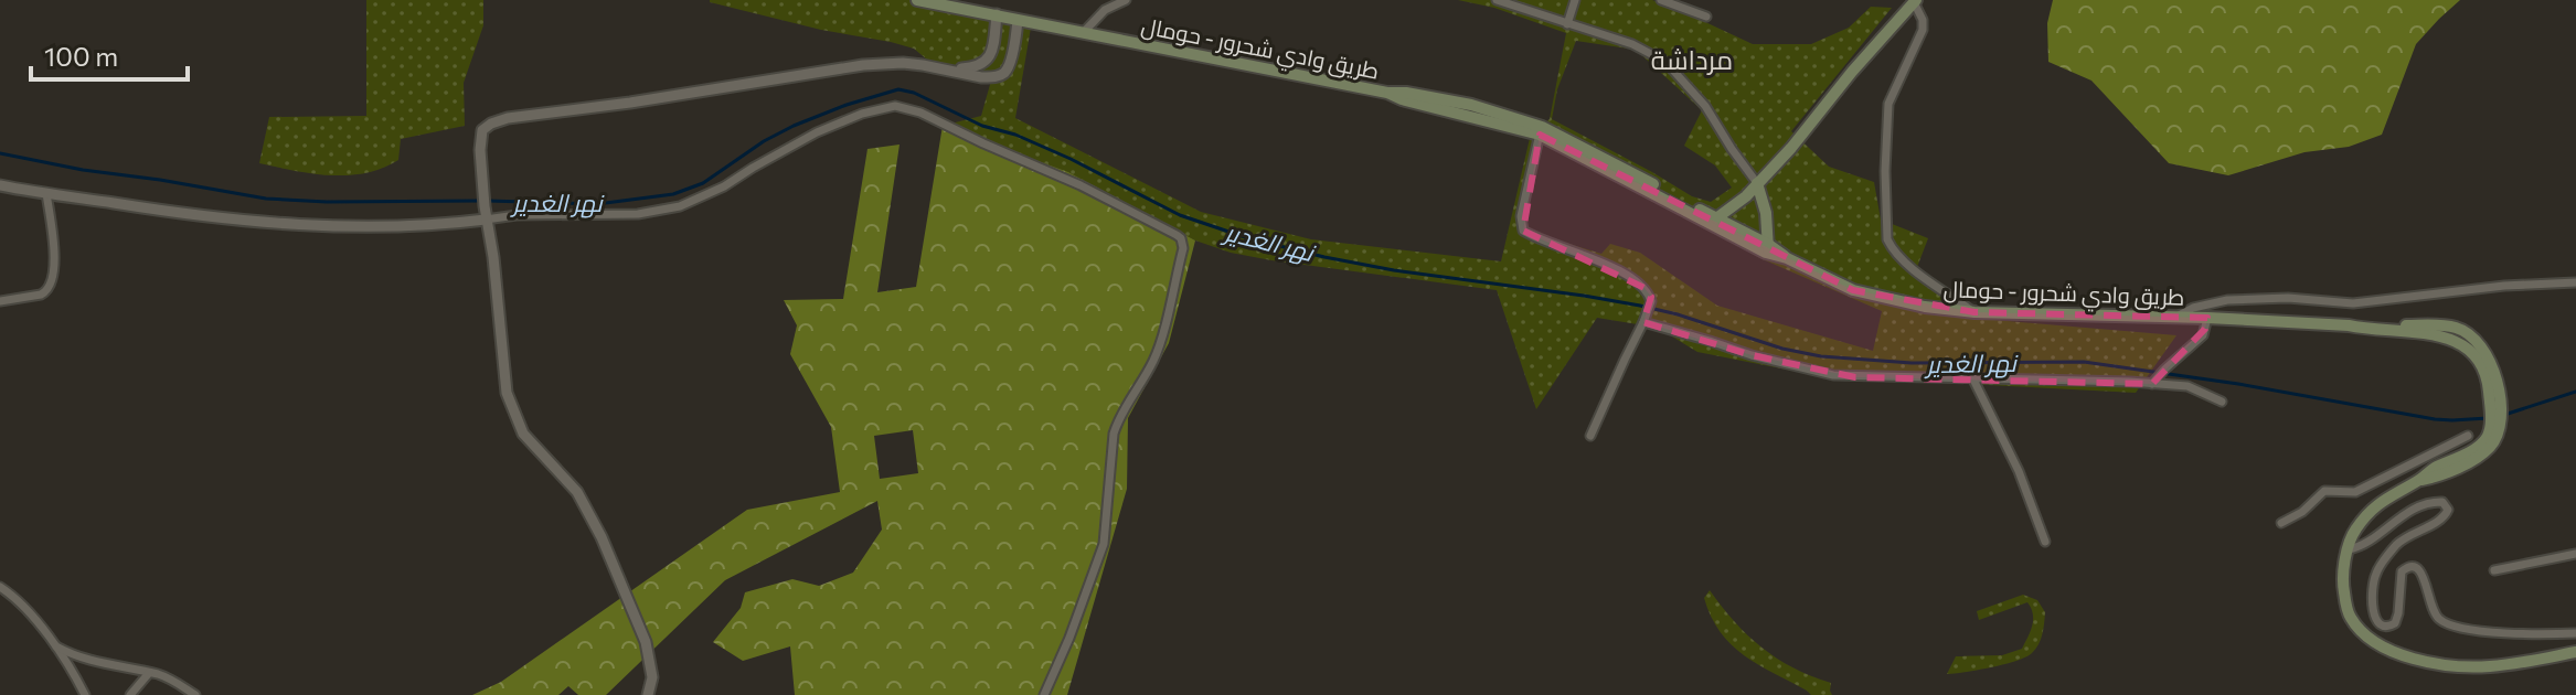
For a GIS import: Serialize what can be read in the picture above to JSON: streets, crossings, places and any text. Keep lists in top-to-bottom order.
{
  "streets": {
    "main road": ["طريق وادي شحرور - حومال"]
  },
  "districts": ["مرداشة"],
  "water": ["نهر الغدير"],
  "scale_bar": "100 m"
}
